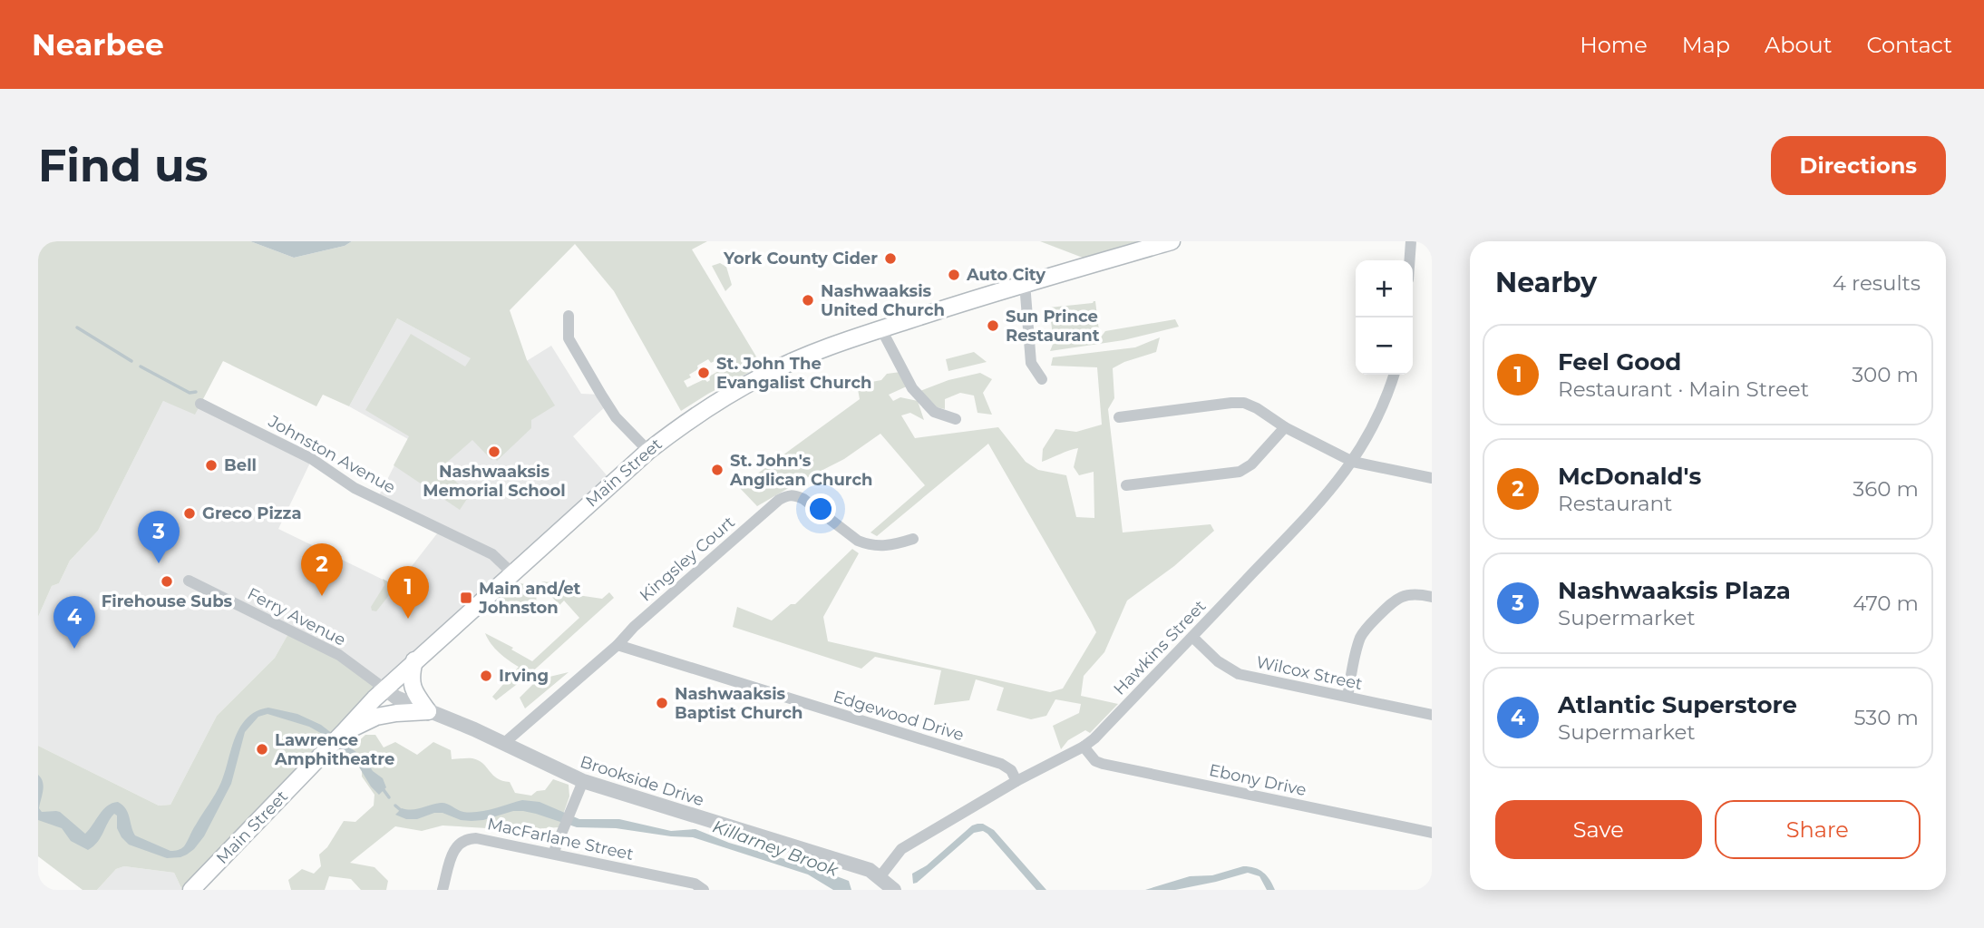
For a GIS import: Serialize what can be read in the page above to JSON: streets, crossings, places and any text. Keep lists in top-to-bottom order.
{
  "streets": {
    "main road": ["Main Street"],
    "street": [
      "Johnston Avenue",
      "Kingsley Court",
      "Ferry Avenue",
      "Hawkins Street",
      "Wilcox Street",
      "Edgewood Drive",
      "Ebony Drive",
      "Brookside Drive",
      "MacFarlane Street"
    ]
  },
  "crossings": [
    ["Johnston Avenue", "Main Street"],
    ["Main Street", "Ferry Avenue"],
    ["Main Street", "Brookside Drive"],
    ["Kingsley Court", "Edgewood Drive"],
    ["Kingsley Court", "Brookside Drive"],
    ["Ferry Avenue", "Brookside Drive"],
    ["Hawkins Street", "Wilcox Street"],
    ["Hawkins Street", "Edgewood Drive"],
    ["Hawkins Street", "Ebony Drive"],
    ["Hawkins Street", "Brookside Drive"]
  ],
  "water": ["Killarney Brook"],
  "places": {
    "other": [
      "York County Cider",
      "Auto City",
      "Nashwaaksis United Church",
      "Sun Prince Restaurant",
      "St. John The Evangalist Church",
      "Nashwaaksis Memorial School",
      "Bell",
      "St. John's Anglican Church",
      "Greco Pizza",
      "Firehouse Subs",
      "Irving",
      "Nashwaaksis Baptist Church",
      "Lawrence Amphitheatre"
    ],
    "transit": ["Main and/et Johnston"]
  },
  "page": {
    "header": "Nearbee",
    "nav": [
      "Home",
      "Map",
      "About",
      "Contact"
    ],
    "buttons": [
      "Directions",
      ["Save", "Share"]
    ],
    "title": "Find us",
    "heading": ["Nearby", "4 results"],
    "map_buttons": ["+", "−"],
    "list": [
      {
        "mark": "1",
        "name": "Feel Good",
        "note": "Restaurant · Main Street",
        "value": "300 m"
      },
      {
        "mark": "2",
        "name": "McDonald's",
        "note": "Restaurant",
        "value": "360 m"
      },
      {
        "mark": "3",
        "name": "Nashwaaksis Plaza",
        "note": "Supermarket",
        "value": "470 m"
      },
      {
        "mark": "4",
        "name": "Atlantic Superstore",
        "note": "Supermarket",
        "value": "530 m"
      }
    ],
    "pins": [
      "3",
      "2",
      "1",
      "4"
    ]
  }
}
